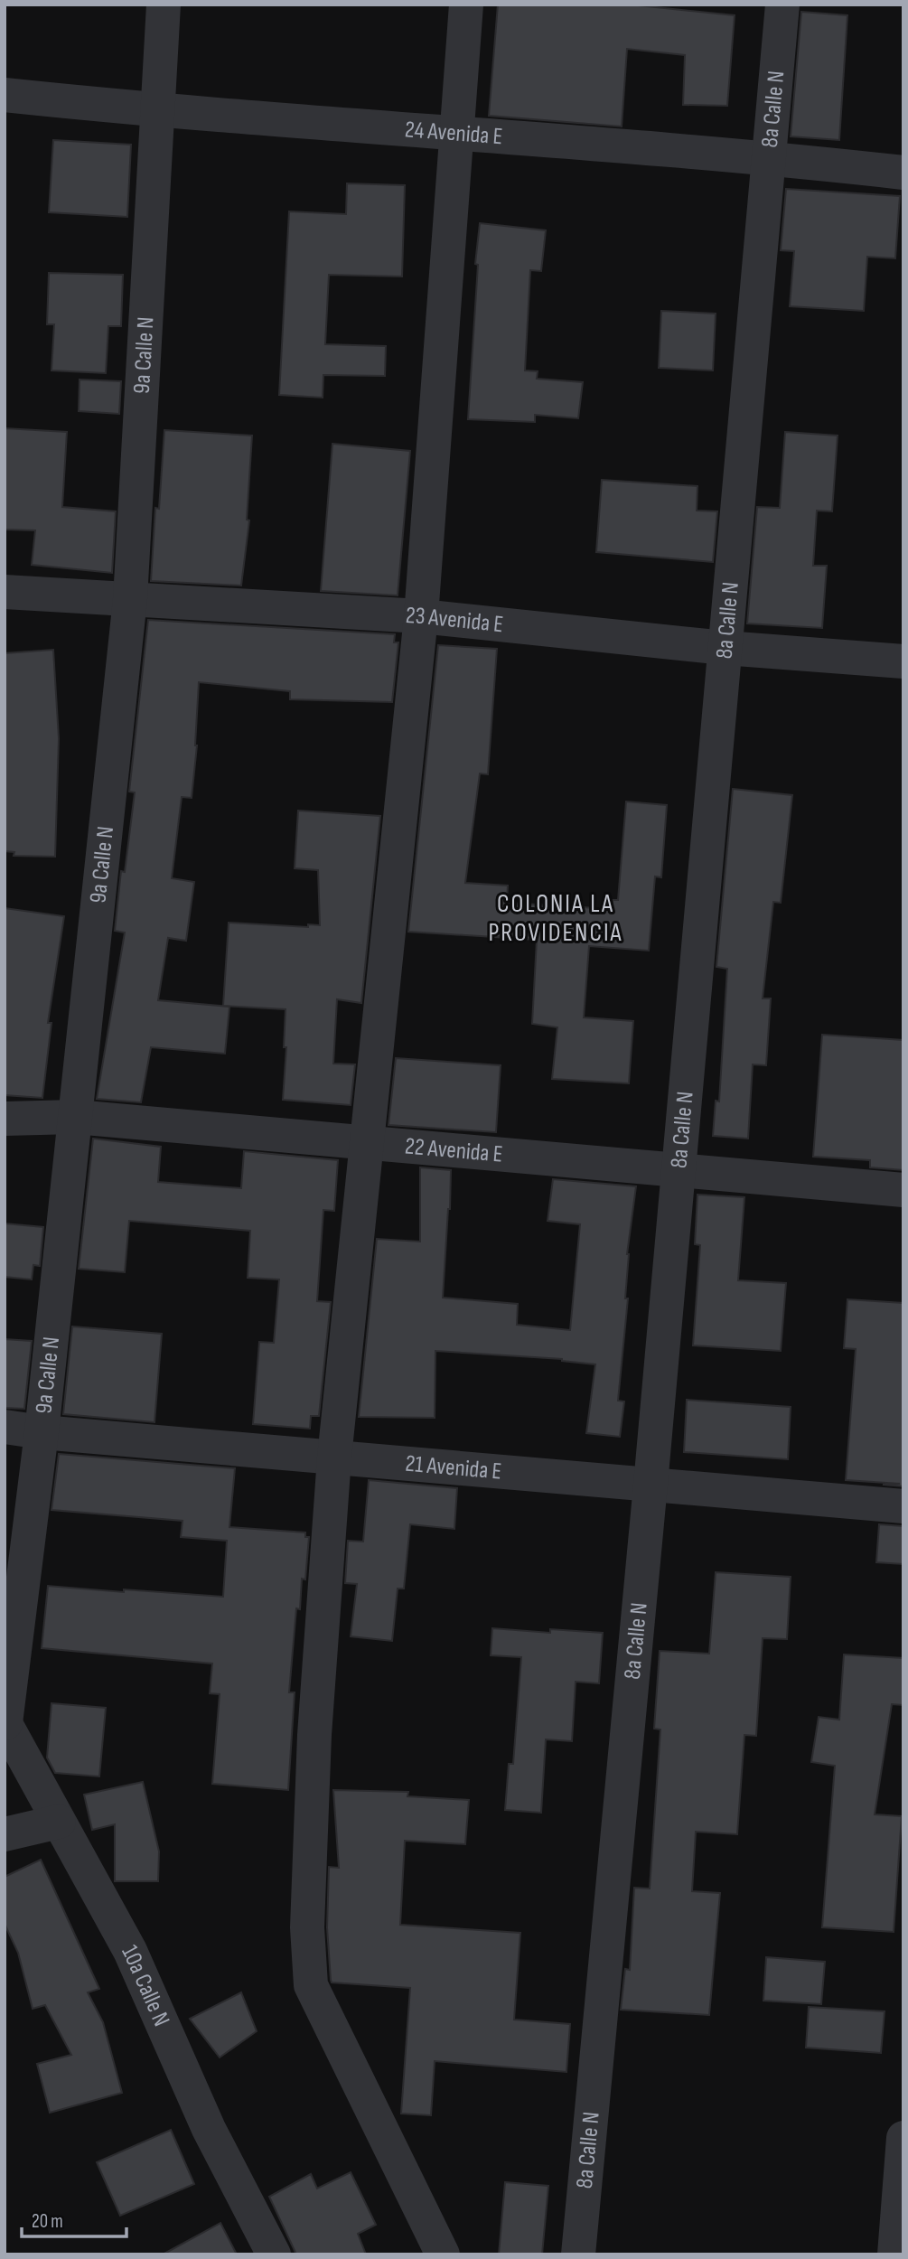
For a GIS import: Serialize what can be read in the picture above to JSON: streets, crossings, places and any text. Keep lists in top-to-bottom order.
{
  "streets": {
    "street": [
      "8a Calle N",
      "24 Avenida E",
      "9a Calle N",
      "23 Avenida E",
      "22 Avenida E",
      "21 Avenida E",
      "10a Calle N"
    ]
  },
  "crossings": [
    ["8a Calle N", "24 Avenida E"],
    ["8a Calle N", "23 Avenida E"],
    ["8a Calle N", "22 Avenida E"],
    ["8a Calle N", "21 Avenida E"],
    ["24 Avenida E", "9a Calle N"],
    ["9a Calle N", "23 Avenida E"],
    ["9a Calle N", "22 Avenida E"],
    ["9a Calle N", "21 Avenida E"],
    ["9a Calle N", "10a Calle N"]
  ],
  "districts": ["COLONIA LA PROVIDENCIA"],
  "scale_bar": "20 m"
}
